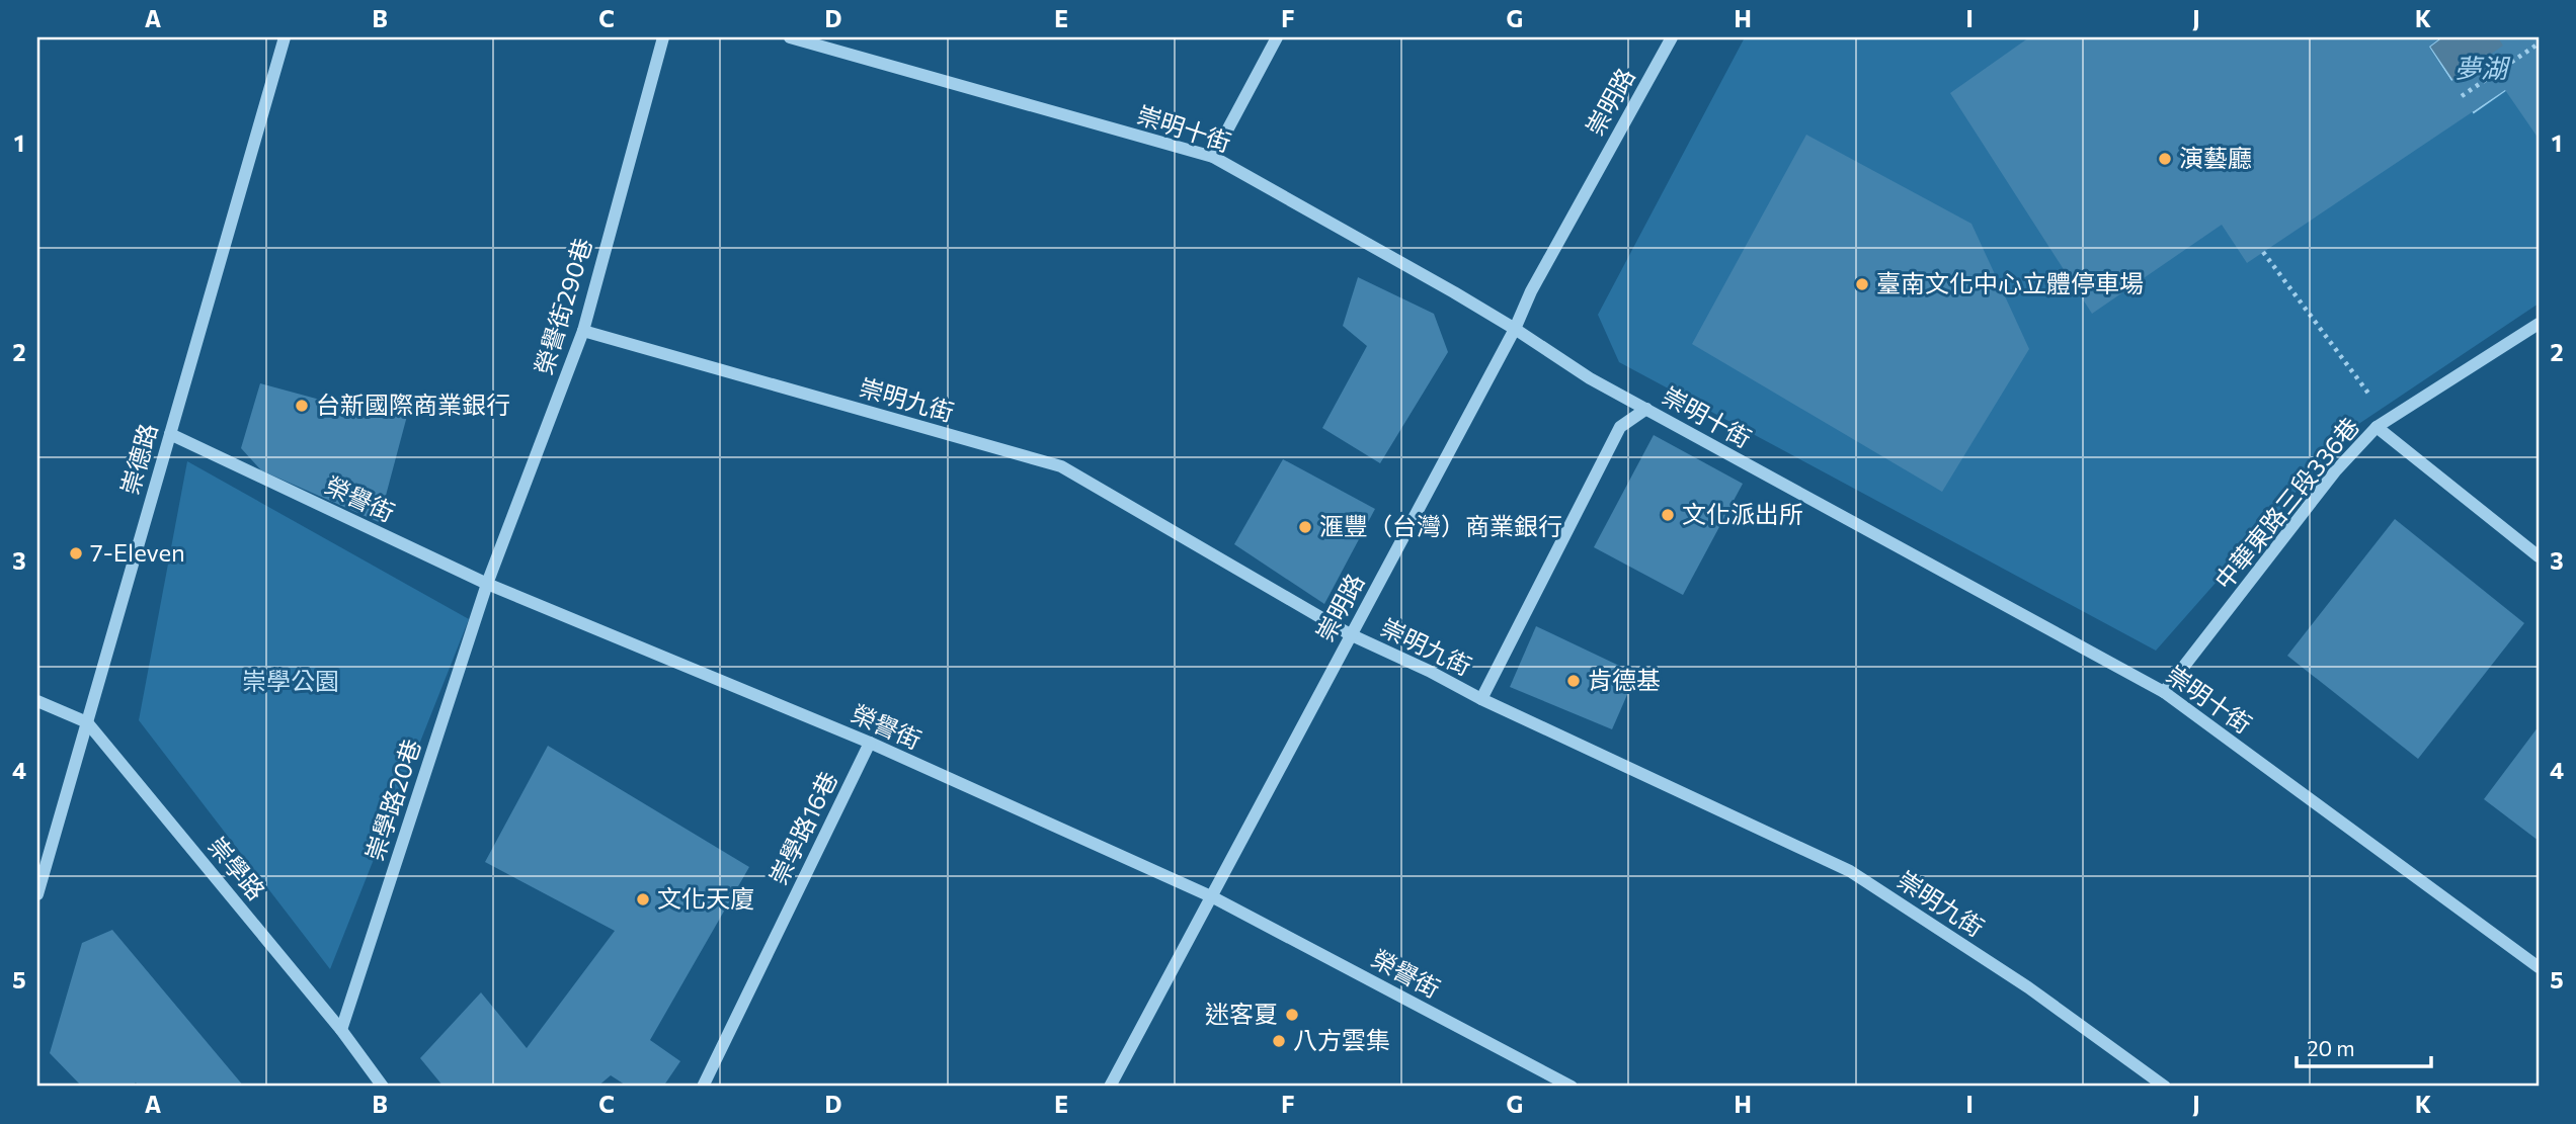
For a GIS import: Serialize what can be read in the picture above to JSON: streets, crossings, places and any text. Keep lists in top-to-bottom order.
{
  "streets": {
    "street": [
      "崇明路",
      "崇明十街",
      "榮譽街290巷",
      "崇明九街",
      "崇德路",
      "榮譽街",
      "中華東路三段336巷",
      "崇學路20巷",
      "崇學路16巷",
      "崇學路"
    ]
  },
  "crossings": [
    ["崇明路", "崇明十街"],
    ["崇明路", "崇明九街"],
    ["崇明路", "榮譽街"],
    ["崇明十街", "中華東路三段336巷"],
    ["榮譽街290巷", "崇明九街"],
    ["榮譽街290巷", "榮譽街"],
    ["榮譽街290巷", "崇學路20巷"],
    ["崇德路", "榮譽街"],
    ["崇德路", "崇學路"],
    ["榮譽街", "崇學路20巷"],
    ["榮譽街", "崇學路16巷"],
    ["崇學路20巷", "崇學路"]
  ],
  "water": ["夢湖"],
  "parks": ["崇學公園"],
  "places": [
    "演藝廳",
    "臺南文化中心立體停車場",
    "台新國際商業銀行",
    "文化派出所",
    "滙豐（台灣）商業銀行",
    "7-Eleven",
    "肯德基",
    "文化天廈",
    "迷客夏",
    "八方雲集"
  ],
  "scale_bar": "20 m",
  "grid": {
    "columns": [
      "A",
      "B",
      "C",
      "D",
      "E",
      "F",
      "G",
      "H",
      "I",
      "J",
      "K"
    ],
    "rows": [
      "1",
      "2",
      "3",
      "4",
      "5"
    ]
  }
}
